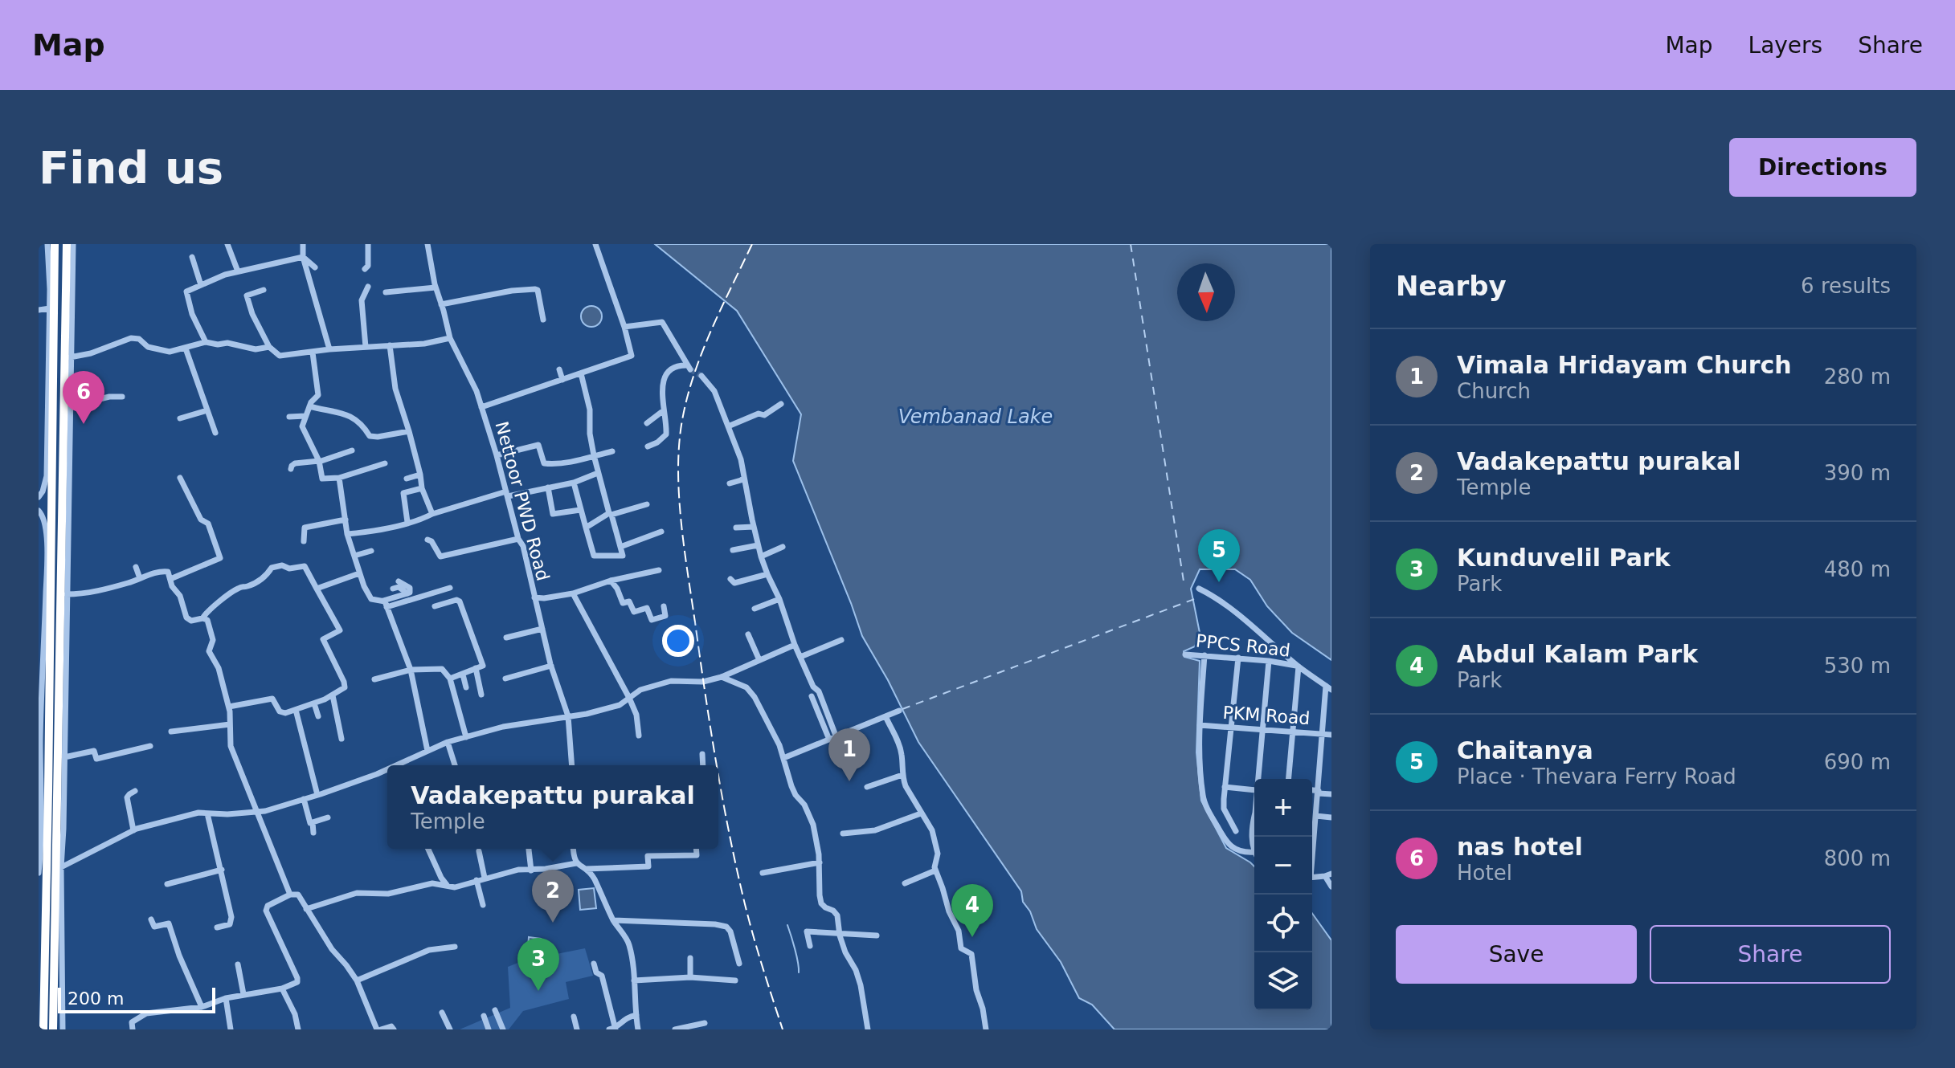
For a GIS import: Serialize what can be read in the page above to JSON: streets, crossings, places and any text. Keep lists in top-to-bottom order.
{
  "streets": {
    "street": ["Nettoor PWD Road", "PPCS Road", "PKM Road"]
  },
  "water": ["Vembanad Lake"],
  "scale_bar": "200 m",
  "north": "bottom",
  "page": {
    "header": "Map",
    "nav": ["Map", "Layers", "Share"],
    "buttons": [
      "Directions",
      ["Save", "Share"]
    ],
    "title": "Find us",
    "heading": ["Nearby", "6 results"],
    "list": [
      {
        "mark": "1",
        "name": "Vimala Hridayam Church",
        "note": "Church",
        "value": "280 m"
      },
      {
        "mark": "2",
        "name": "Vadakepattu purakal",
        "note": "Temple",
        "value": "390 m"
      },
      {
        "mark": "3",
        "name": "Kunduvelil Park",
        "note": "Park",
        "value": "480 m"
      },
      {
        "mark": "4",
        "name": "Abdul Kalam Park",
        "note": "Park",
        "value": "530 m"
      },
      {
        "mark": "5",
        "name": "Chaitanya",
        "note": "Place · Thevara Ferry Road",
        "value": "690 m"
      },
      {
        "mark": "6",
        "name": "nas hotel",
        "note": "Hotel",
        "value": "800 m"
      }
    ],
    "pins": [
      "6",
      "5",
      "1",
      "2",
      "4",
      "3"
    ],
    "popup": ["Vadakepattu purakal", "Temple"],
    "map_buttons": ["+", "−"],
    "scale": "200 m"
  }
}
